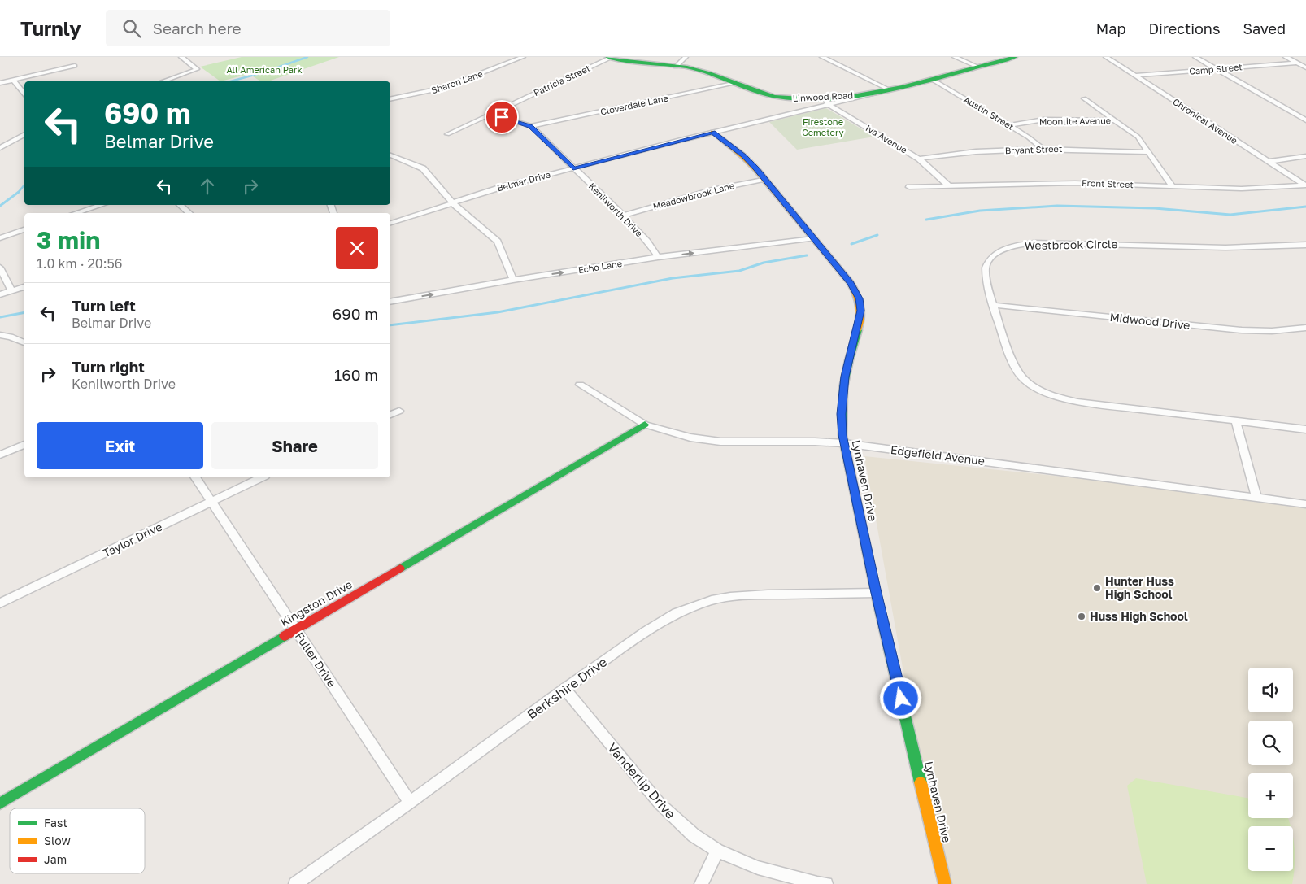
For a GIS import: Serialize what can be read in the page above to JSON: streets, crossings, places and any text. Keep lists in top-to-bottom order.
{
  "streets": {
    "street": [
      "Camp Street",
      "Patricia Street",
      "Sharon Lane",
      "Linwood Road",
      "Cloverdale Lane",
      "Austin Street",
      "Moonlite Avenue",
      "Chronical Avenue",
      "Iva Avenue",
      "Bryant Street",
      "Belmar Drive",
      "Front Street",
      "Meadowbrook Lane",
      "Kenilworth Drive",
      "Westbrook Circle",
      "Echo Lane",
      "Midwood Drive",
      "Edgefield Avenue",
      "Lynhaven Drive",
      "Taylor Drive",
      "Kingston Drive",
      "Fuller Drive",
      "Berkshire Drive",
      "Vanderlip Drive"
    ]
  },
  "crossings": [
    ["Camp Street", "Chronical Avenue"],
    ["Patricia Street", "Linwood Road"],
    ["Patricia Street", "Kenilworth Drive"],
    ["Linwood Road", "Cloverdale Lane"],
    ["Linwood Road", "Austin Street"],
    ["Linwood Road", "Iva Avenue"],
    ["Linwood Road", "Belmar Drive"],
    ["Cloverdale Lane", "Kenilworth Drive"],
    ["Austin Street", "Moonlite Avenue"],
    ["Austin Street", "Bryant Street"],
    ["Chronical Avenue", "Front Street"],
    ["Iva Avenue", "Bryant Street"],
    ["Iva Avenue", "Belmar Drive"],
    ["Iva Avenue", "Front Street"],
    ["Belmar Drive", "Kenilworth Drive"],
    ["Belmar Drive", "Lynhaven Drive"],
    ["Meadowbrook Lane", "Kenilworth Drive"],
    ["Meadowbrook Lane", "Lynhaven Drive"],
    ["Kenilworth Drive", "Echo Lane"],
    ["Westbrook Circle", "Midwood Drive"],
    ["Echo Lane", "Lynhaven Drive"],
    ["Edgefield Avenue", "Lynhaven Drive"],
    ["Edgefield Avenue", "Kingston Drive"],
    ["Lynhaven Drive", "Berkshire Drive"],
    ["Taylor Drive", "Fuller Drive"],
    ["Kingston Drive", "Fuller Drive"],
    ["Fuller Drive", "Berkshire Drive"],
    ["Berkshire Drive", "Vanderlip Drive"]
  ],
  "one_way": ["Echo Lane"],
  "parks": ["All American Park", "Firestone Cemetery"],
  "places": ["Hunter Huss High School", "Huss High School"],
  "legend": ["Fast", "Slow", "Jam"],
  "page": {
    "header": "Turnly",
    "search": "Search here",
    "nav": ["Map", "Directions", "Saved"],
    "turn": ["690 m", "Belmar Drive"],
    "heading": ["3 min", "1.0 km · 20:56"],
    "list": [
      {
        "name": "Turn left",
        "note": "Belmar Drive",
        "value": "690 m"
      },
      {
        "name": "Turn right",
        "note": "Kenilworth Drive",
        "value": "160 m"
      }
    ],
    "buttons": ["Exit", "Share"],
    "map_buttons": ["+", "−"]
  }
}
